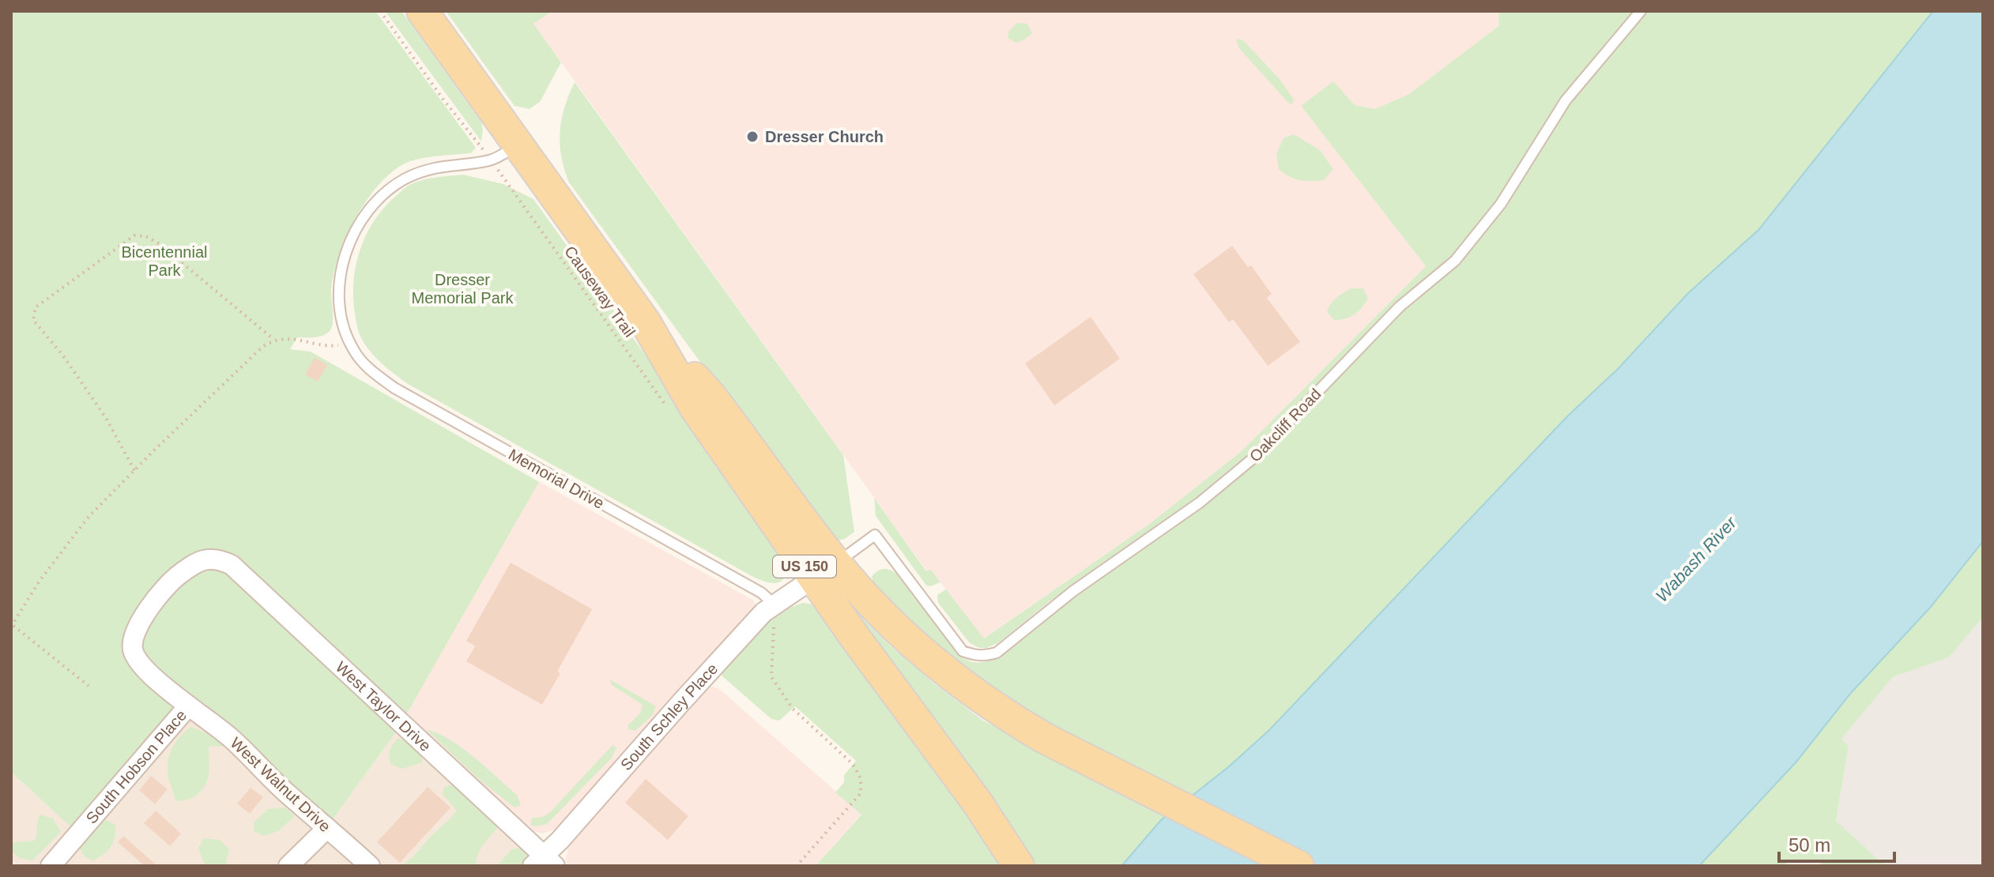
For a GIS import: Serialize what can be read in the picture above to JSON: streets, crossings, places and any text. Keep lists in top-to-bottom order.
{
  "streets": {
    "main road": ["US 150"],
    "street": [
      "West Taylor Drive",
      "South Schley Place",
      "South Hobson Place",
      "West Walnut Drive"
    ],
    "lane": ["Oakcliff Road", "Memorial Drive"],
    "path": ["Causeway Trail"]
  },
  "crossings": [
    ["Causeway Trail", "Memorial Drive"],
    ["Oakcliff Road", "US 150"],
    ["Oakcliff Road", "South Schley Place"],
    ["Memorial Drive", "South Schley Place"],
    ["US 150", "South Schley Place"],
    ["West Taylor Drive", "South Schley Place"],
    ["West Taylor Drive", "South Hobson Place"],
    ["South Hobson Place", "West Walnut Drive"]
  ],
  "water": ["Wabash River"],
  "parks": ["Bicentennial Park", "Dresser Memorial Park"],
  "places": ["Dresser Church"],
  "scale_bar": "50 m"
}
